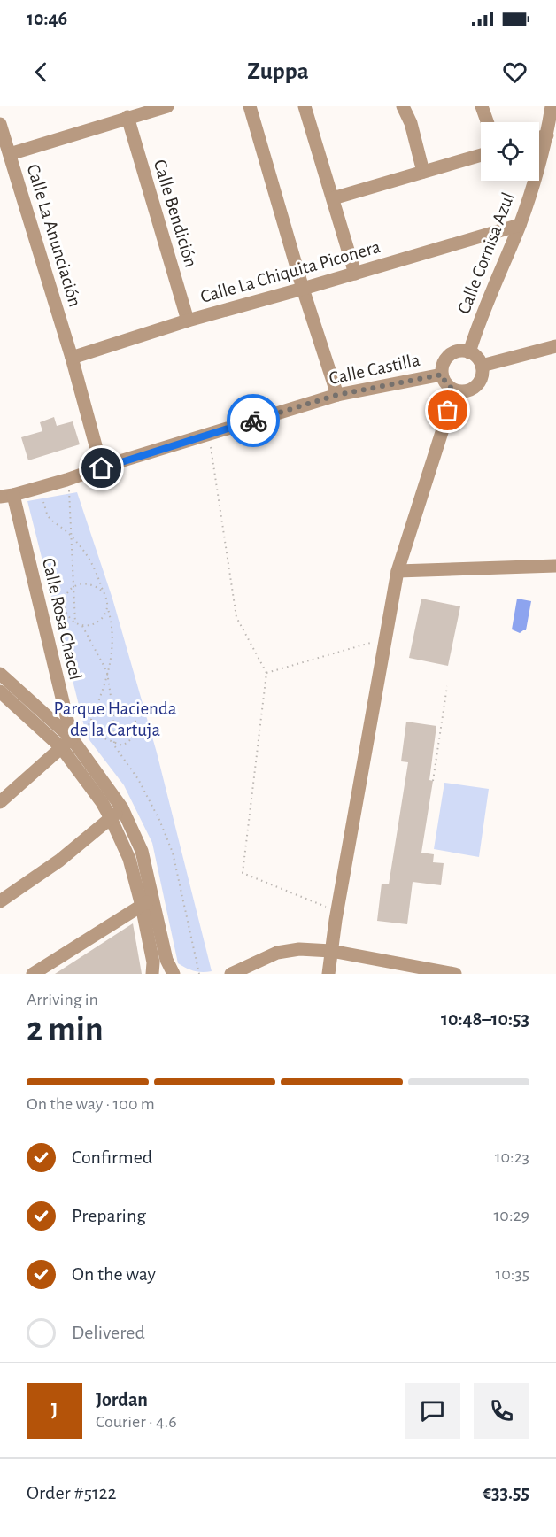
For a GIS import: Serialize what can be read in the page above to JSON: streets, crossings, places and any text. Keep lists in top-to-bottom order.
{
  "streets": {
    "street": [
      "Calle Bendición",
      "Calle La Anunciación",
      "Calle Cornisa Azul",
      "Calle La Chiquita Piconera",
      "Calle Castilla",
      "Calle Rosa Chacel"
    ]
  },
  "crossings": [
    ["Calle Bendición", "Calle La Chiquita Piconera"],
    ["Calle La Anunciación", "Calle La Chiquita Piconera"],
    ["Calle La Anunciación", "Calle Castilla"],
    ["Calle Cornisa Azul", "Calle La Chiquita Piconera"],
    ["Calle Cornisa Azul", "Calle Castilla"],
    ["Calle Castilla", "Calle Rosa Chacel"]
  ],
  "parks": ["Parque Hacienda de la Cartuja"],
  "page": {
    "status": "10:46",
    "header": "Zuppa",
    "heading": ["2 min", "Arriving in", "10:48–10:53"],
    "panel": [
      "Jordan",
      "Courier · 4.6",
      "Order #5122",
      "€33.55"
    ],
    "bar": "On the way · 100 m",
    "list": [
      ["Confirmed", "10:23"],
      ["Preparing", "10:29"],
      ["On the way", "10:35"],
      "Delivered"
    ],
    "round": "J"
  }
}
